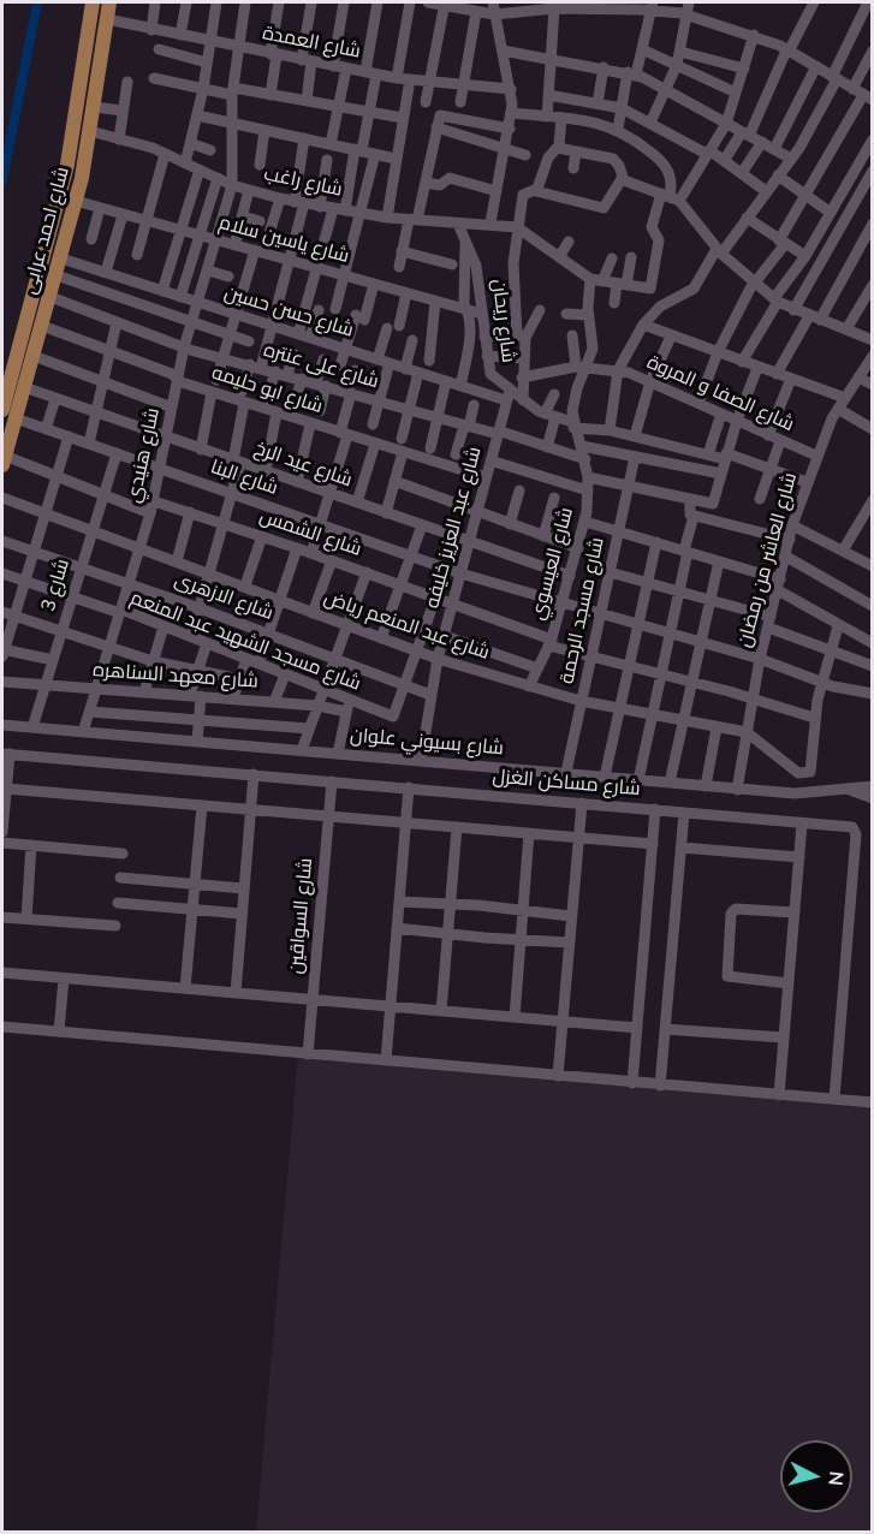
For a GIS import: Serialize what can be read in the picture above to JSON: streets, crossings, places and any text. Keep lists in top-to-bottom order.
{
  "streets": {
    "main road": ["شارع احمد عرابى"],
    "street": [
      "شارع العمدة",
      "شارع راغب",
      "شارع ياسين سلام",
      "شارع حسن حسين",
      "شارع ريحان",
      "شارع على عنتره",
      "شارع ابو حليمه",
      "شارع الصفا و المروة",
      "شارع هنيدي",
      "شارع عيد الرخ",
      "شارع البنا",
      "شارع عبد العزيز خليفه",
      "شارع الشمس",
      "شارع العاشر من رمضان",
      "شارع العيسوي",
      "شارع 3",
      "شارع الازهرى",
      "شارع مسجد الرحمة",
      "شارع عبد المنعم رياض",
      "شارع مسجد الشهيد عبد المنعم",
      "شارع معهد السناهره",
      "شارع بسيوني علوان",
      "شارع مساكن الغزل",
      "شارع السواقين"
    ]
  },
  "crossings": [
    ["شارع العمدة", "شارع احمد عرابى"],
    ["شارع العمدة", "شارع هنيدي"],
    ["شارع راغب", "شارع احمد عرابى"],
    ["شارع راغب", "شارع ريحان"],
    ["شارع راغب", "شارع هنيدي"],
    ["شارع احمد عرابى", "شارع ياسين سلام"],
    ["شارع احمد عرابى", "شارع حسن حسين"],
    ["شارع احمد عرابى", "شارع على عنتره"],
    ["شارع احمد عرابى", "شارع ابو حليمه"],
    ["شارع احمد عرابى", "شارع عيد الرخ"],
    ["شارع احمد عرابى", "شارع البنا"],
    ["شارع احمد عرابى", "شارع الشمس"],
    ["شارع ياسين سلام", "شارع ريحان"],
    ["شارع ياسين سلام", "شارع هنيدي"],
    ["شارع حسن حسين", "شارع ريحان"],
    ["شارع حسن حسين", "شارع هنيدي"],
    ["شارع حسن حسين", "شارع عبد العزيز خليفه"],
    ["شارع ريحان", "شارع عبد العزيز خليفه"],
    ["شارع ريحان", "شارع العاشر من رمضان"],
    ["شارع ريحان", "شارع العيسوي"],
    ["شارع على عنتره", "شارع هنيدي"],
    ["شارع على عنتره", "شارع عبد العزيز خليفه"],
    ["شارع على عنتره", "شارع العيسوي"],
    ["شارع ابو حليمه", "شارع هنيدي"],
    ["شارع ابو حليمه", "شارع عبد العزيز خليفه"],
    ["شارع الصفا و المروة", "شارع العاشر من رمضان"],
    ["شارع هنيدي", "شارع عيد الرخ"],
    ["شارع هنيدي", "شارع البنا"],
    ["شارع هنيدي", "شارع الشمس"],
    ["شارع هنيدي", "شارع الازهرى"],
    ["شارع هنيدي", "شارع عبد المنعم رياض"],
    ["شارع هنيدي", "شارع مسجد الشهيد عبد المنعم"],
    ["شارع هنيدي", "شارع معهد السناهره"],
    ["شارع هنيدي", "شارع بسيوني علوان"],
    ["شارع عيد الرخ", "شارع عبد العزيز خليفه"],
    ["شارع عيد الرخ", "شارع العيسوي"],
    ["شارع البنا", "شارع عبد العزيز خليفه"],
    ["شارع البنا", "شارع العاشر من رمضان"],
    ["شارع البنا", "شارع العيسوي"],
    ["شارع البنا", "شارع 3"],
    ["شارع البنا", "شارع مسجد الرحمة"],
    ["شارع عبد العزيز خليفه", "شارع الشمس"],
    ["شارع عبد العزيز خليفه", "شارع الازهرى"],
    ["شارع عبد العزيز خليفه", "شارع عبد المنعم رياض"],
    ["شارع عبد العزيز خليفه", "شارع بسيوني علوان"],
    ["شارع الشمس", "شارع العاشر من رمضان"],
    ["شارع الشمس", "شارع العيسوي"],
    ["شارع الشمس", "شارع 3"],
    ["شارع الشمس", "شارع مسجد الرحمة"],
    ["شارع العاشر من رمضان", "شارع عبد المنعم رياض"],
    ["شارع العاشر من رمضان", "شارع بسيوني علوان"],
    ["شارع العيسوي", "شارع عبد المنعم رياض"],
    ["شارع 3", "شارع الازهرى"],
    ["شارع 3", "شارع عبد المنعم رياض"],
    ["شارع 3", "شارع مسجد الشهيد عبد المنعم"],
    ["شارع 3", "شارع معهد السناهره"],
    ["شارع 3", "شارع بسيوني علوان"],
    ["شارع الازهرى", "شارع مسجد الشهيد عبد المنعم"],
    ["شارع مسجد الرحمة", "شارع عبد المنعم رياض"],
    ["شارع مسجد الرحمة", "شارع بسيوني علوان"],
    ["شارع مساكن الغزل", "شارع السواقين"]
  ],
  "north": "right"
}
